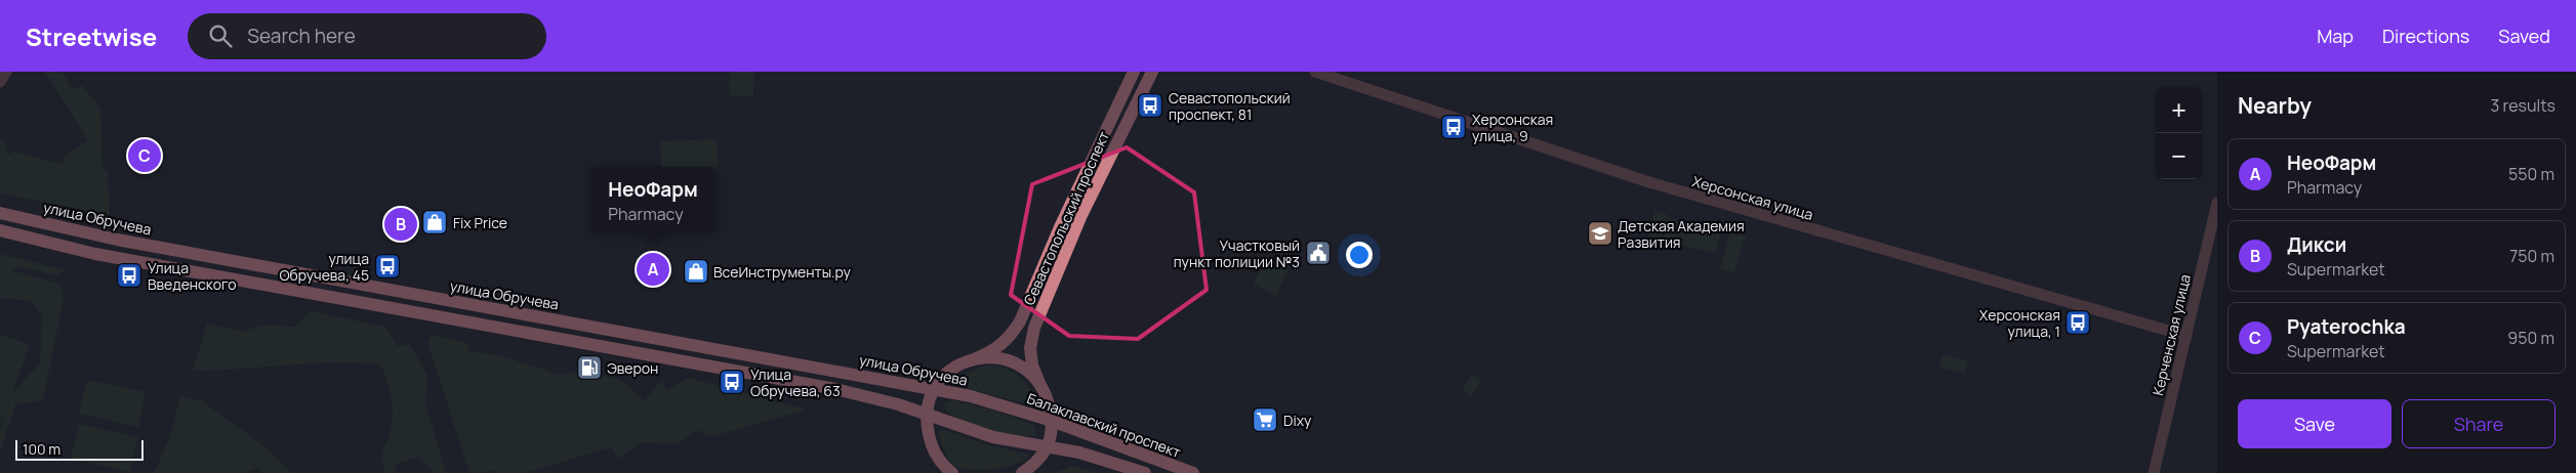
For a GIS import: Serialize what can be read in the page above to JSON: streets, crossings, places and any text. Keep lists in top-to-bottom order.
{
  "streets": {
    "main road": ["улица Обручева", "Севастопольский проспект", "Балаклавский проспект"],
    "street": ["Херсонская улица", "Керченская улица"]
  },
  "crossings": [
    ["Херсонская улица", "Керченская улица"],
    ["улица Обручева", "Севастопольский проспект"],
    ["улица Обручева", "Балаклавский проспект"],
    ["Севастопольский проспект", "Балаклавский проспект"]
  ],
  "places": {
    "bus stop": [
      "Севастопольский проспект, 81",
      "Херсонская улица, 9",
      "улица Обручева, 45",
      "Улица Введенского",
      "Херсонская улица, 1",
      "Улица Обручева, 63"
    ],
    "shop": ["Fix Price", "ВсеИнструменты.ру"],
    "school or university": ["Детская Академия Развития"],
    "public building": ["Участковый пункт полиции №3"],
    "fuel station": ["Эверон"],
    "supermarket": ["Dixy"]
  },
  "scale_bar": "100 m",
  "page": {
    "header": "Streetwise",
    "search": "Search here",
    "nav": ["Map", "Directions", "Saved"],
    "heading": ["Nearby", "3 results"],
    "map_buttons": ["+", "−"],
    "pins": ["C", "B", "A"],
    "list": [
      {
        "mark": "A",
        "name": "НеоФарм",
        "note": "Pharmacy",
        "value": "550 m"
      },
      {
        "mark": "B",
        "name": "Дикси",
        "note": "Supermarket",
        "value": "750 m"
      },
      {
        "mark": "C",
        "name": "Pyaterochka",
        "note": "Supermarket",
        "value": "950 m"
      }
    ],
    "popup": ["НеоФарм", "Pharmacy"],
    "buttons": ["Save", "Share"],
    "scale": "100 m"
  }
}
